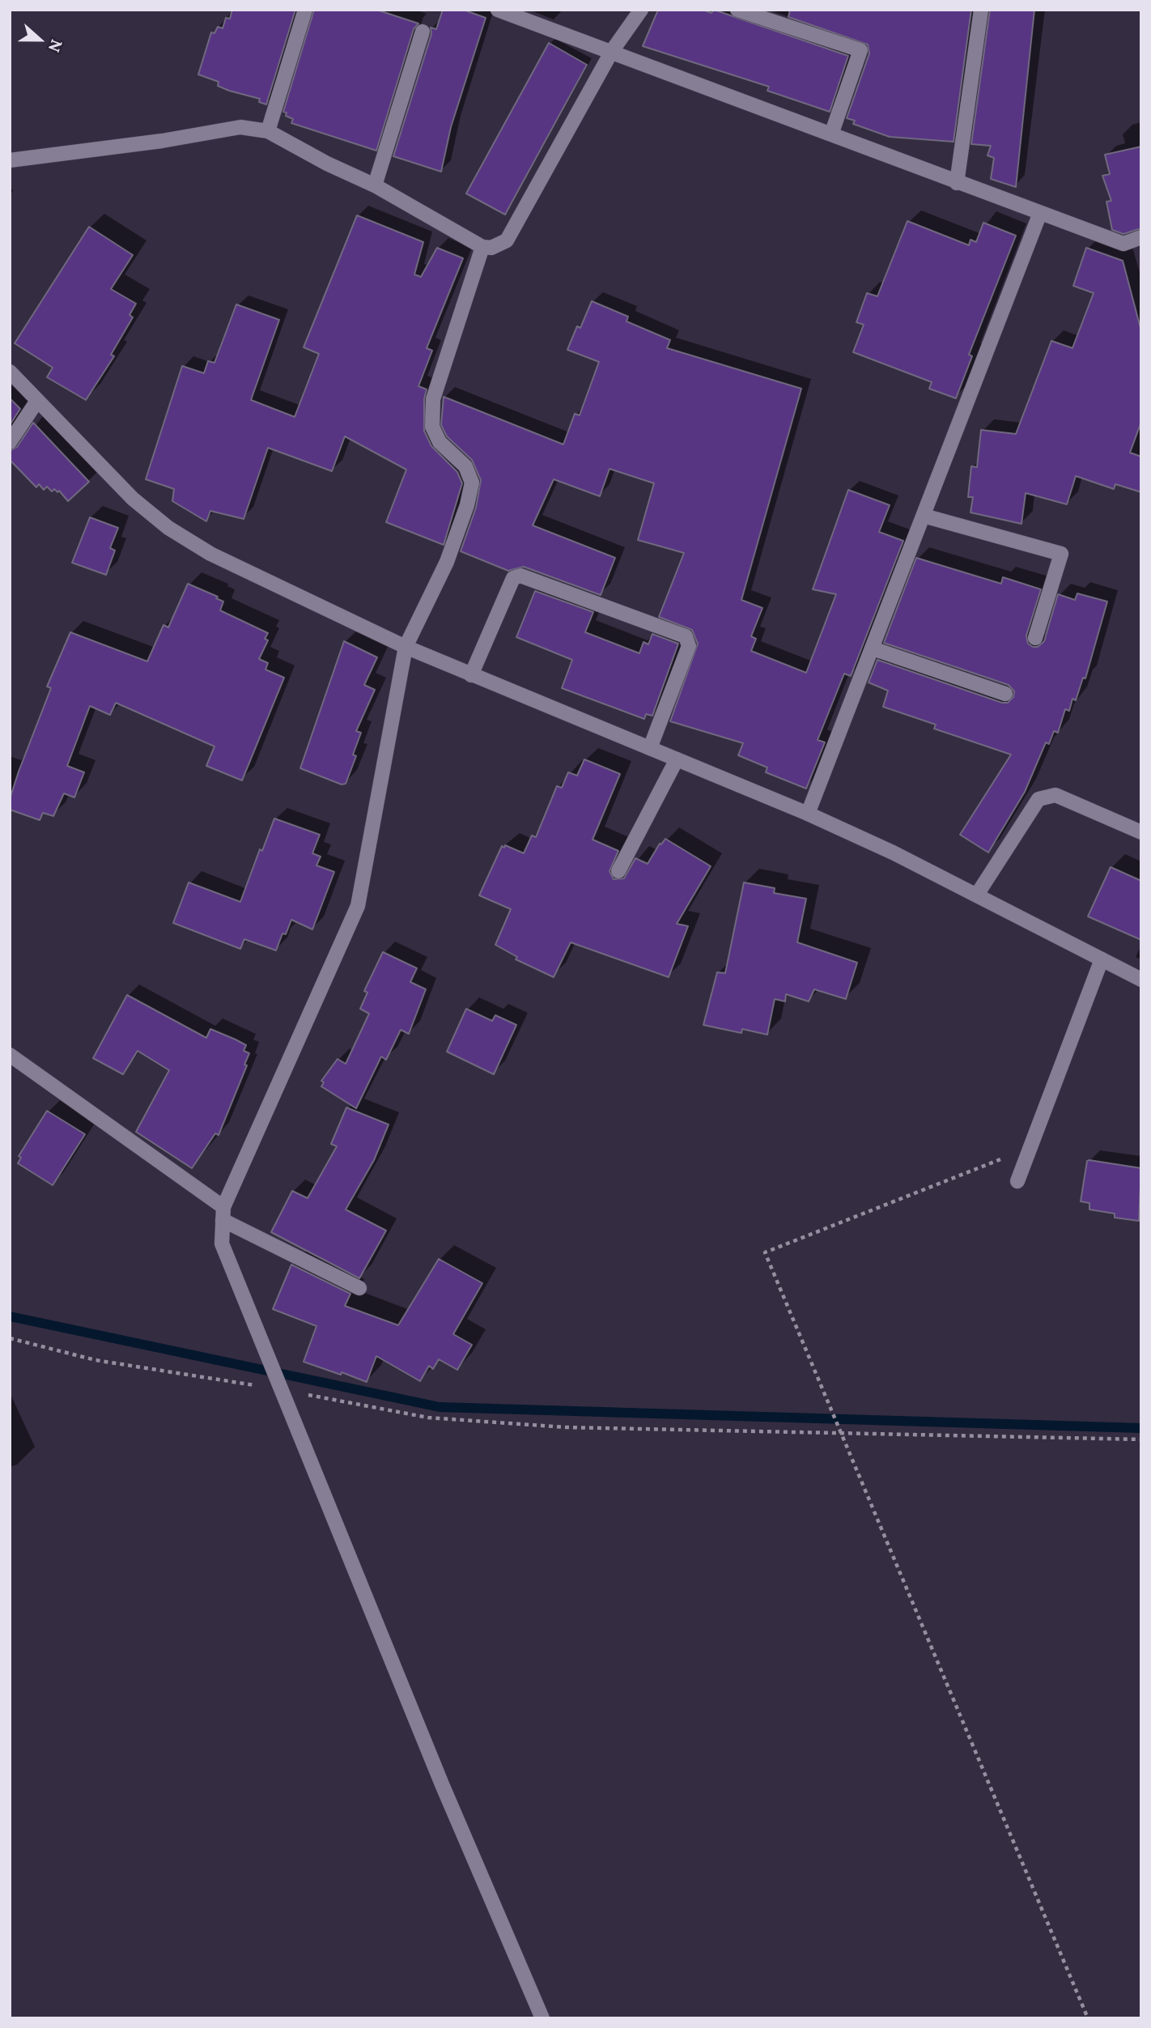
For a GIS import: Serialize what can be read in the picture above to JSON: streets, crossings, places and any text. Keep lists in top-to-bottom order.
{
  "north": "right"
}
